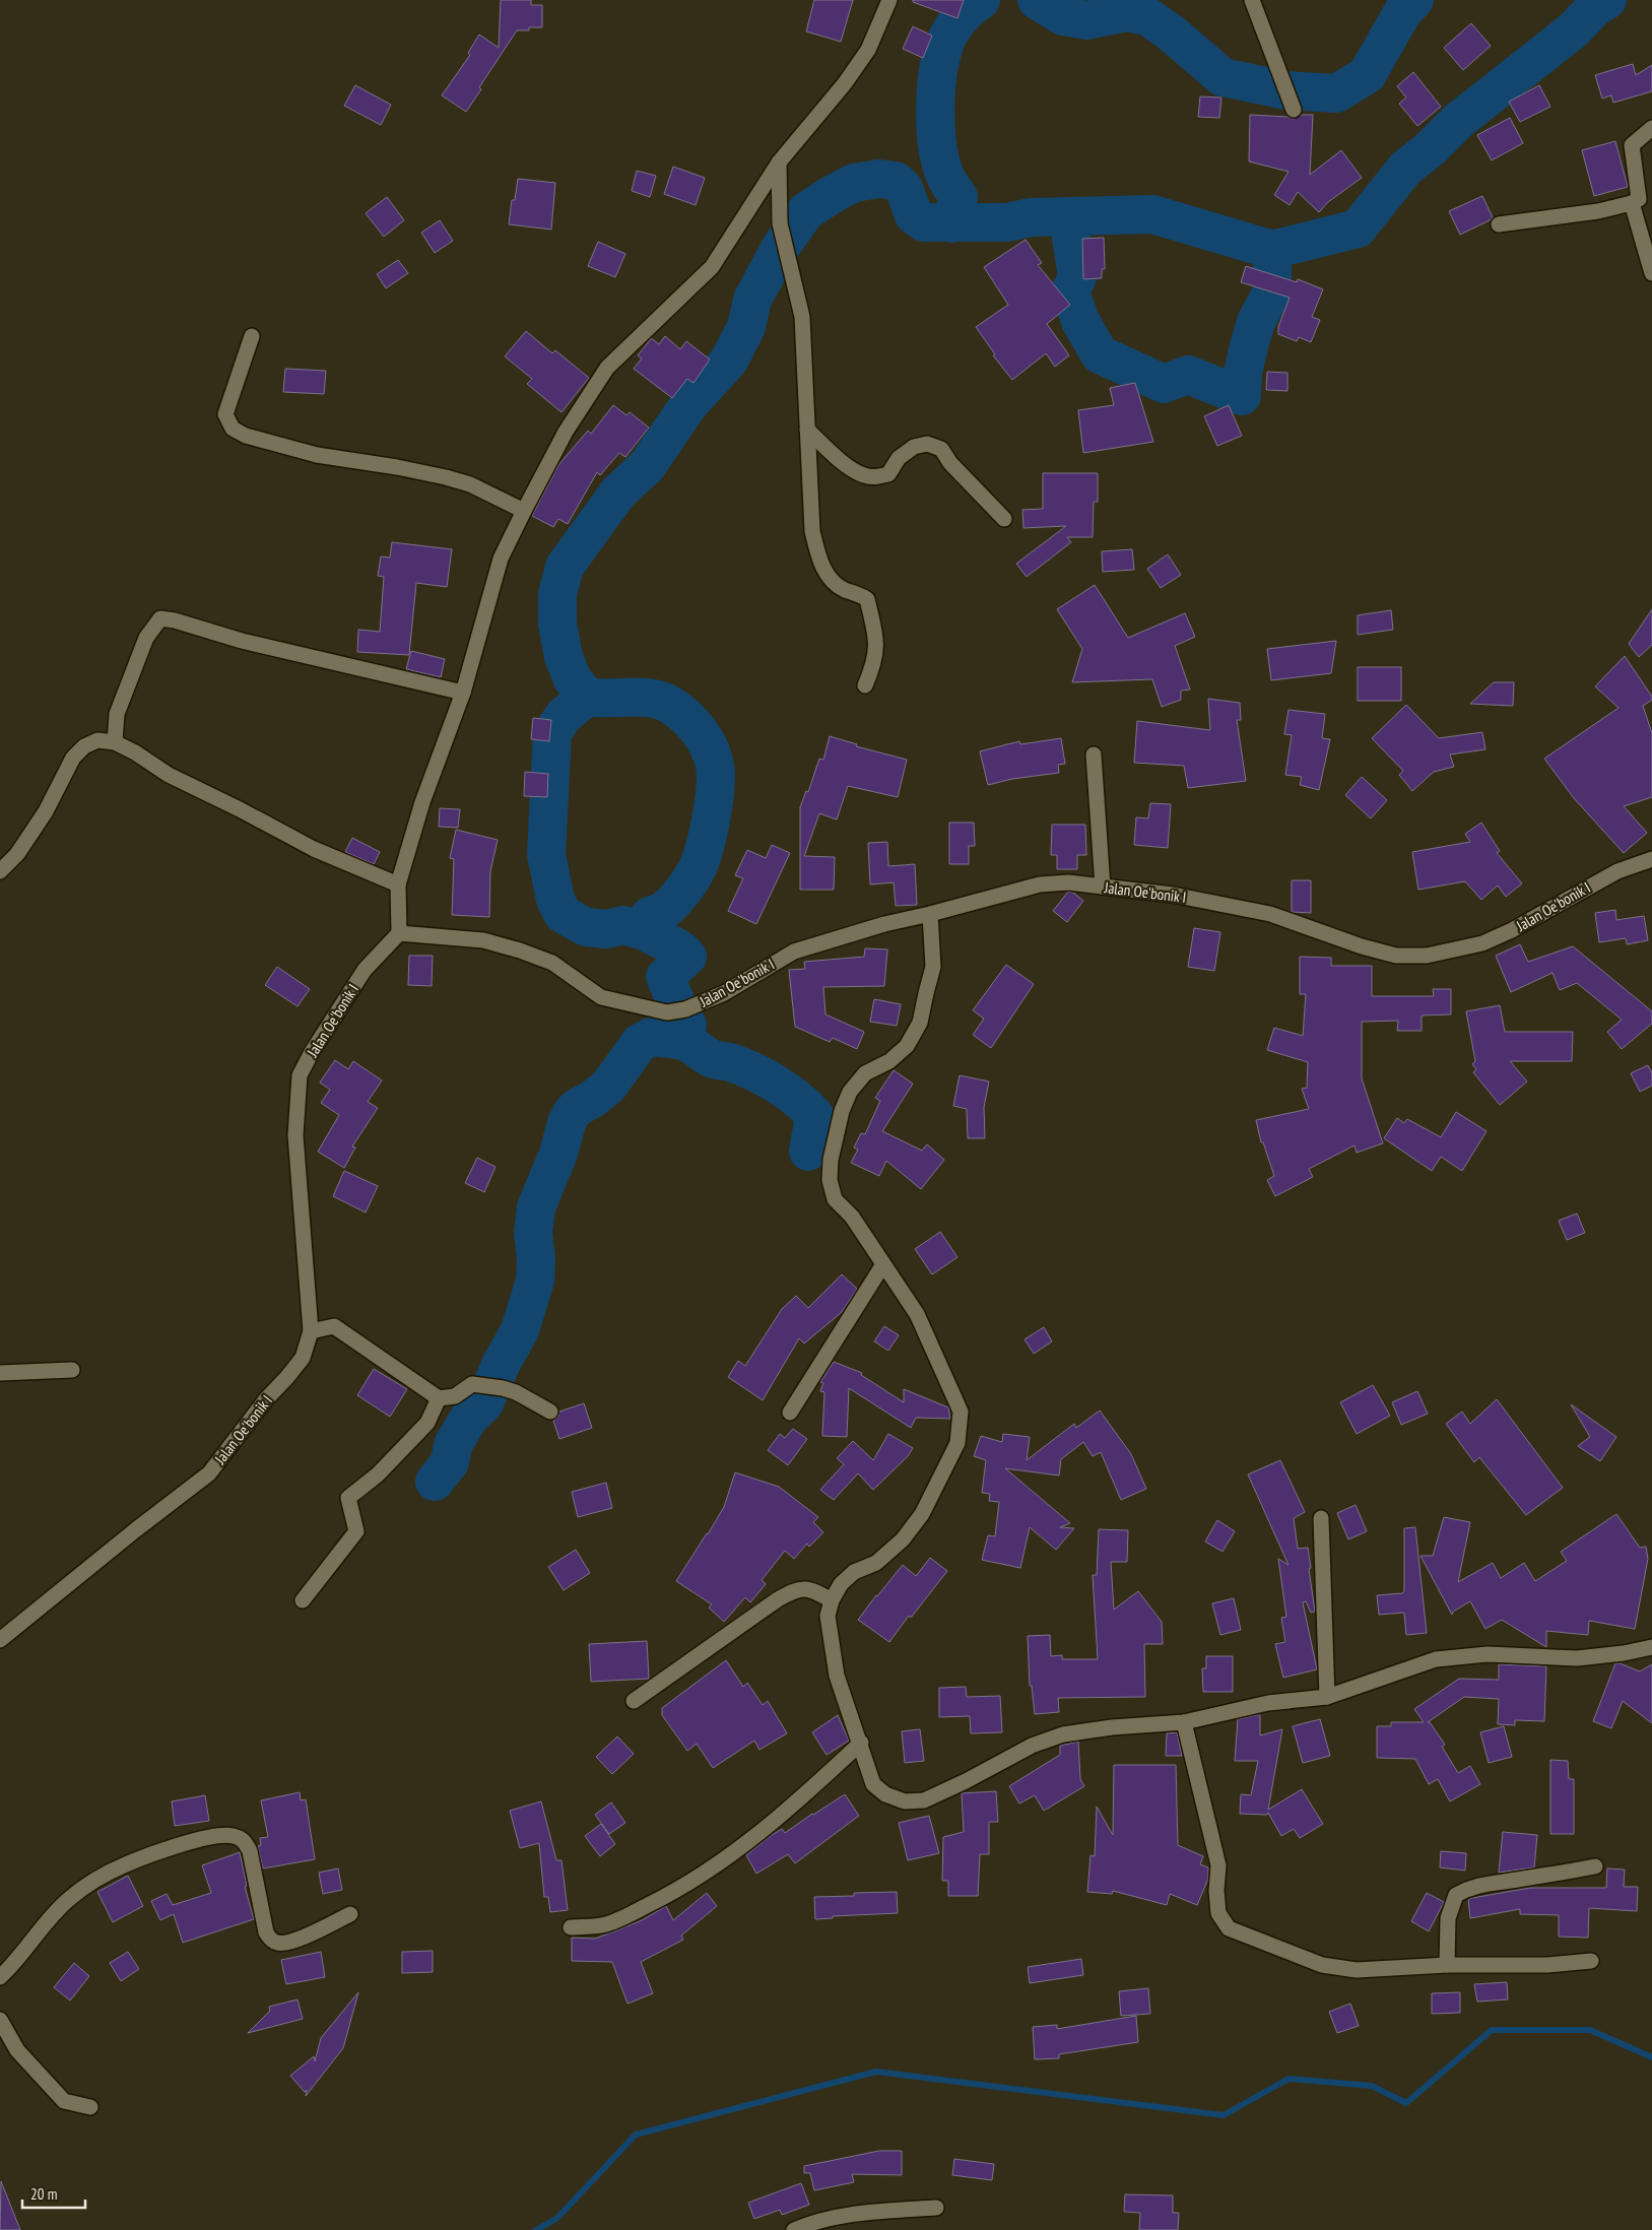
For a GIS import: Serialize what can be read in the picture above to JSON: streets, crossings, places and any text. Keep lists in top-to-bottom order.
{
  "streets": {
    "street": ["Jalan Oe'bonik I"]
  },
  "scale_bar": "20 m"
}
